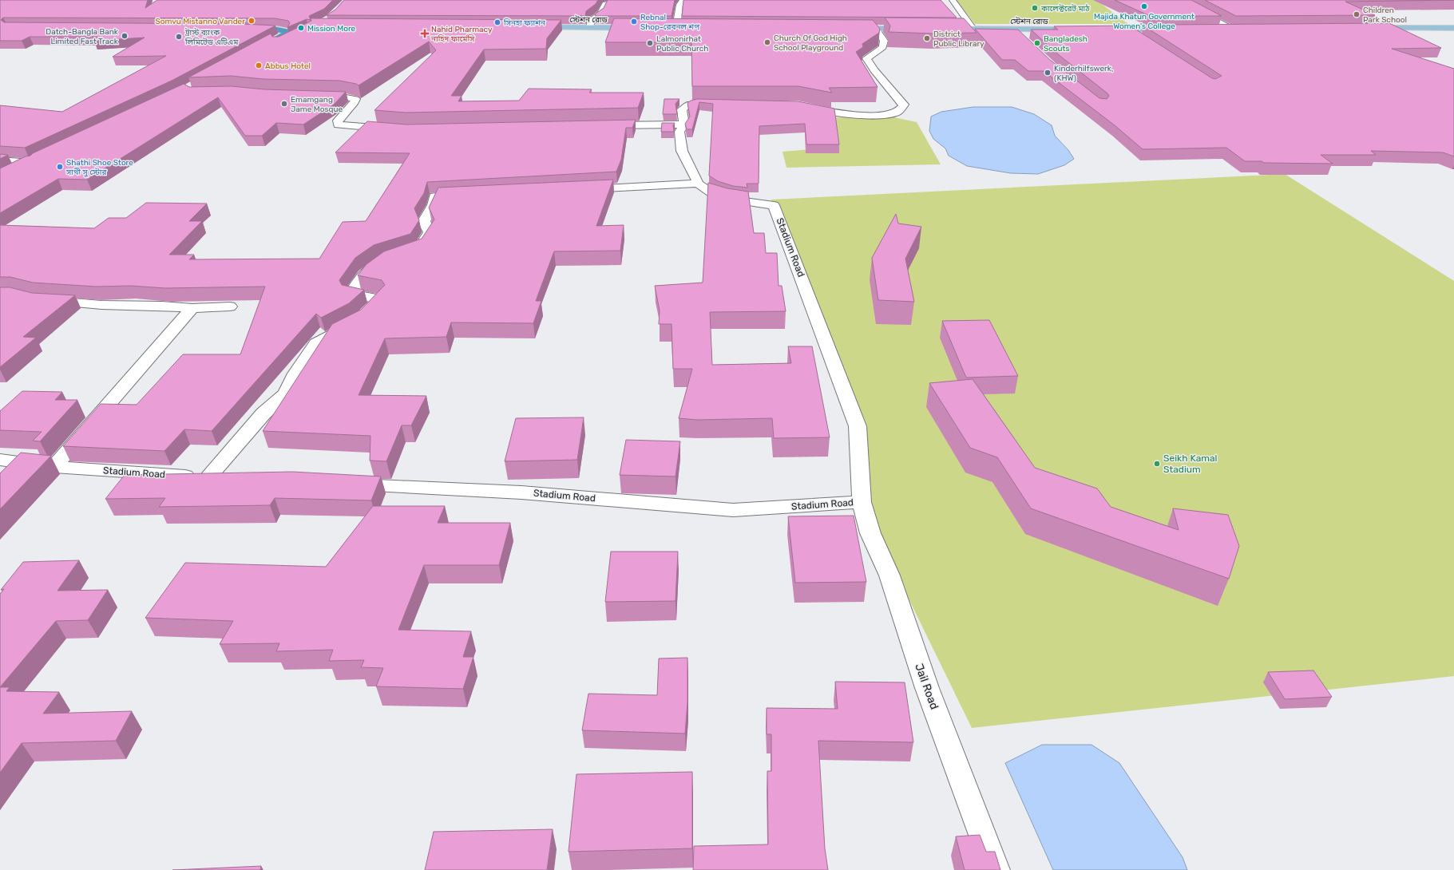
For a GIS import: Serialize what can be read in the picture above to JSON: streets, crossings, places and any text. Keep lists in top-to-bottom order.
{
  "streets": {
    "main road": ["স্টেশন রোড"],
    "street": ["Stadium Road", "Jail Road"]
  },
  "crossings": [
    ["Stadium Road", "Jail Road"]
  ],
  "places": {
    "other": [
      "Majida Khatun Government Women's College",
      "কালেক্টরেট মাঠ",
      "Children Park School",
      "Somvu Mistanno Vander",
      "Rebnal Shop-রেবনল শপ",
      "সিনহা ফ্যাশন",
      "Mission More",
      "Datch-Bangla Bank Limited Fast Track",
      "ট্রাস্ট ব্যাংক লিমিটেড এটিএম",
      "District Public Library",
      "Church Of God High School Playground",
      "Lalmonirhat Public Church",
      "Bangladesh Scouts",
      "Abbus Hotel",
      "Kinderhilfswerk, (KHW)",
      "Emamgang Jame Mosque",
      "Shathi Shoe Store সাথী সু স্টোর",
      "Seikh Kamal Stadium"
    ],
    "health": ["Nahid Pharmacy নাহিদ ফার্মেসি"]
  }
}
